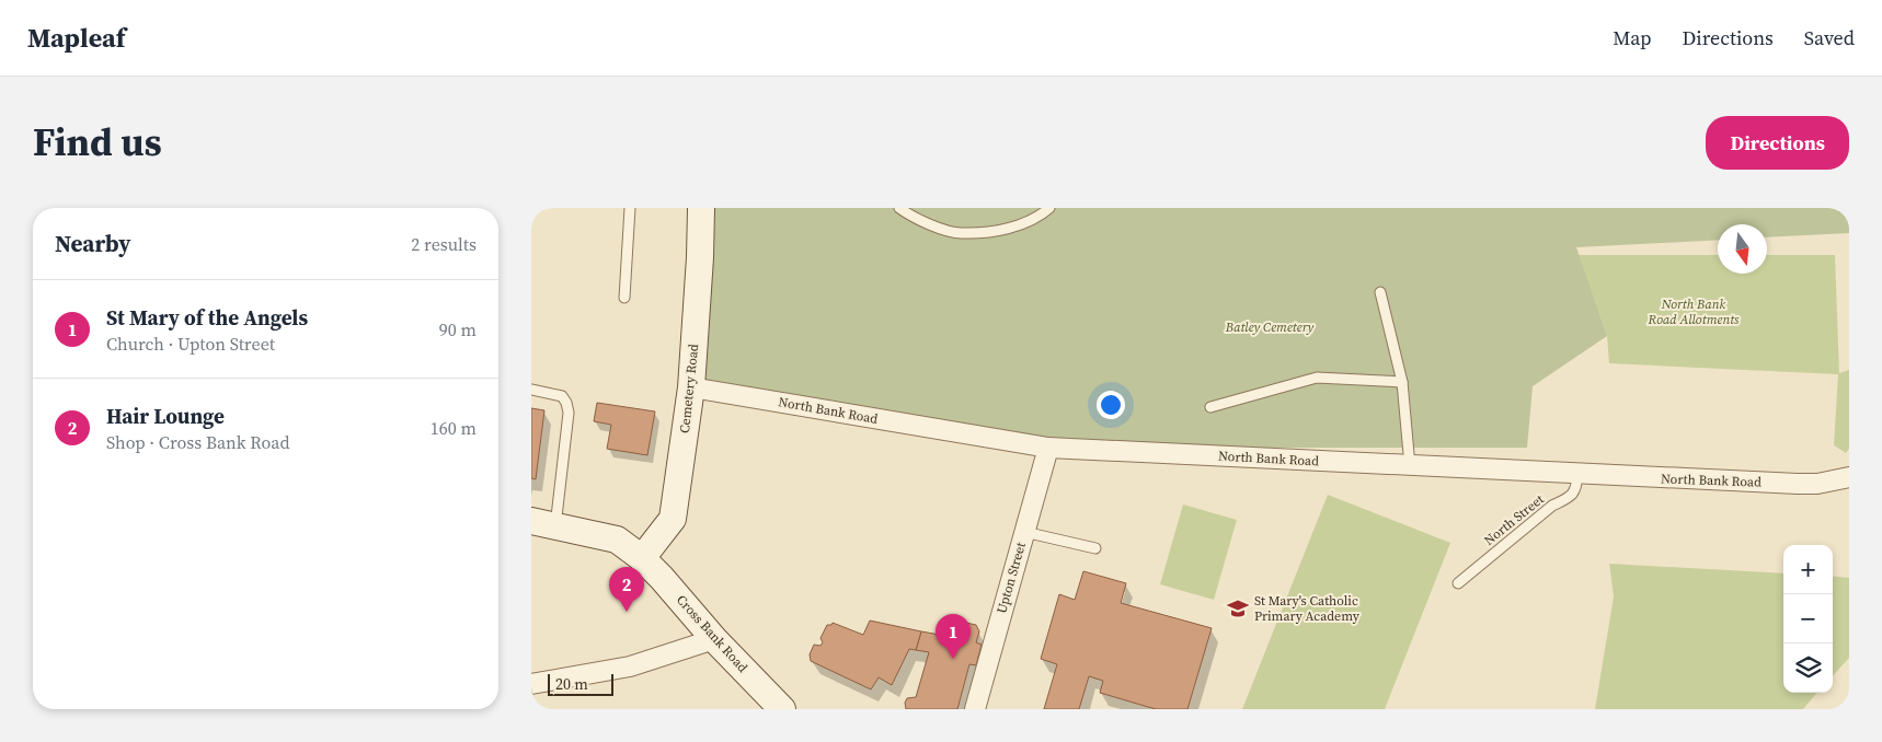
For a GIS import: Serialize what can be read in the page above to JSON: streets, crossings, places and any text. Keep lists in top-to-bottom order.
{
  "streets": {
    "street": [
      "Cemetery Road",
      "North Bank Road",
      "Upton Street",
      "Cross Bank Road"
    ],
    "lane": ["North Street"]
  },
  "crossings": [
    ["Cemetery Road", "North Bank Road"],
    ["Cemetery Road", "Cross Bank Road"],
    ["North Bank Road", "North Street"],
    ["North Bank Road", "Upton Street"]
  ],
  "parks": ["North Bank Road Allotments", "Batley Cemetery"],
  "places": {
    "school or university": ["St Mary's Catholic Primary Academy"]
  },
  "scale_bar": "20 m",
  "north": "bottom",
  "page": {
    "header": "Mapleaf",
    "nav": ["Map", "Directions", "Saved"],
    "title": "Find us",
    "buttons": "Directions",
    "heading": ["Nearby", "2 results"],
    "list": [
      {
        "mark": "1",
        "name": "St Mary of the Angels",
        "note": "Church · Upton Street",
        "value": "90 m"
      },
      {
        "mark": "2",
        "name": "Hair Lounge",
        "note": "Shop · Cross Bank Road",
        "value": "160 m"
      }
    ],
    "map_buttons": ["+", "−"],
    "pins": ["2", "1"],
    "scale": "20 m"
  }
}
